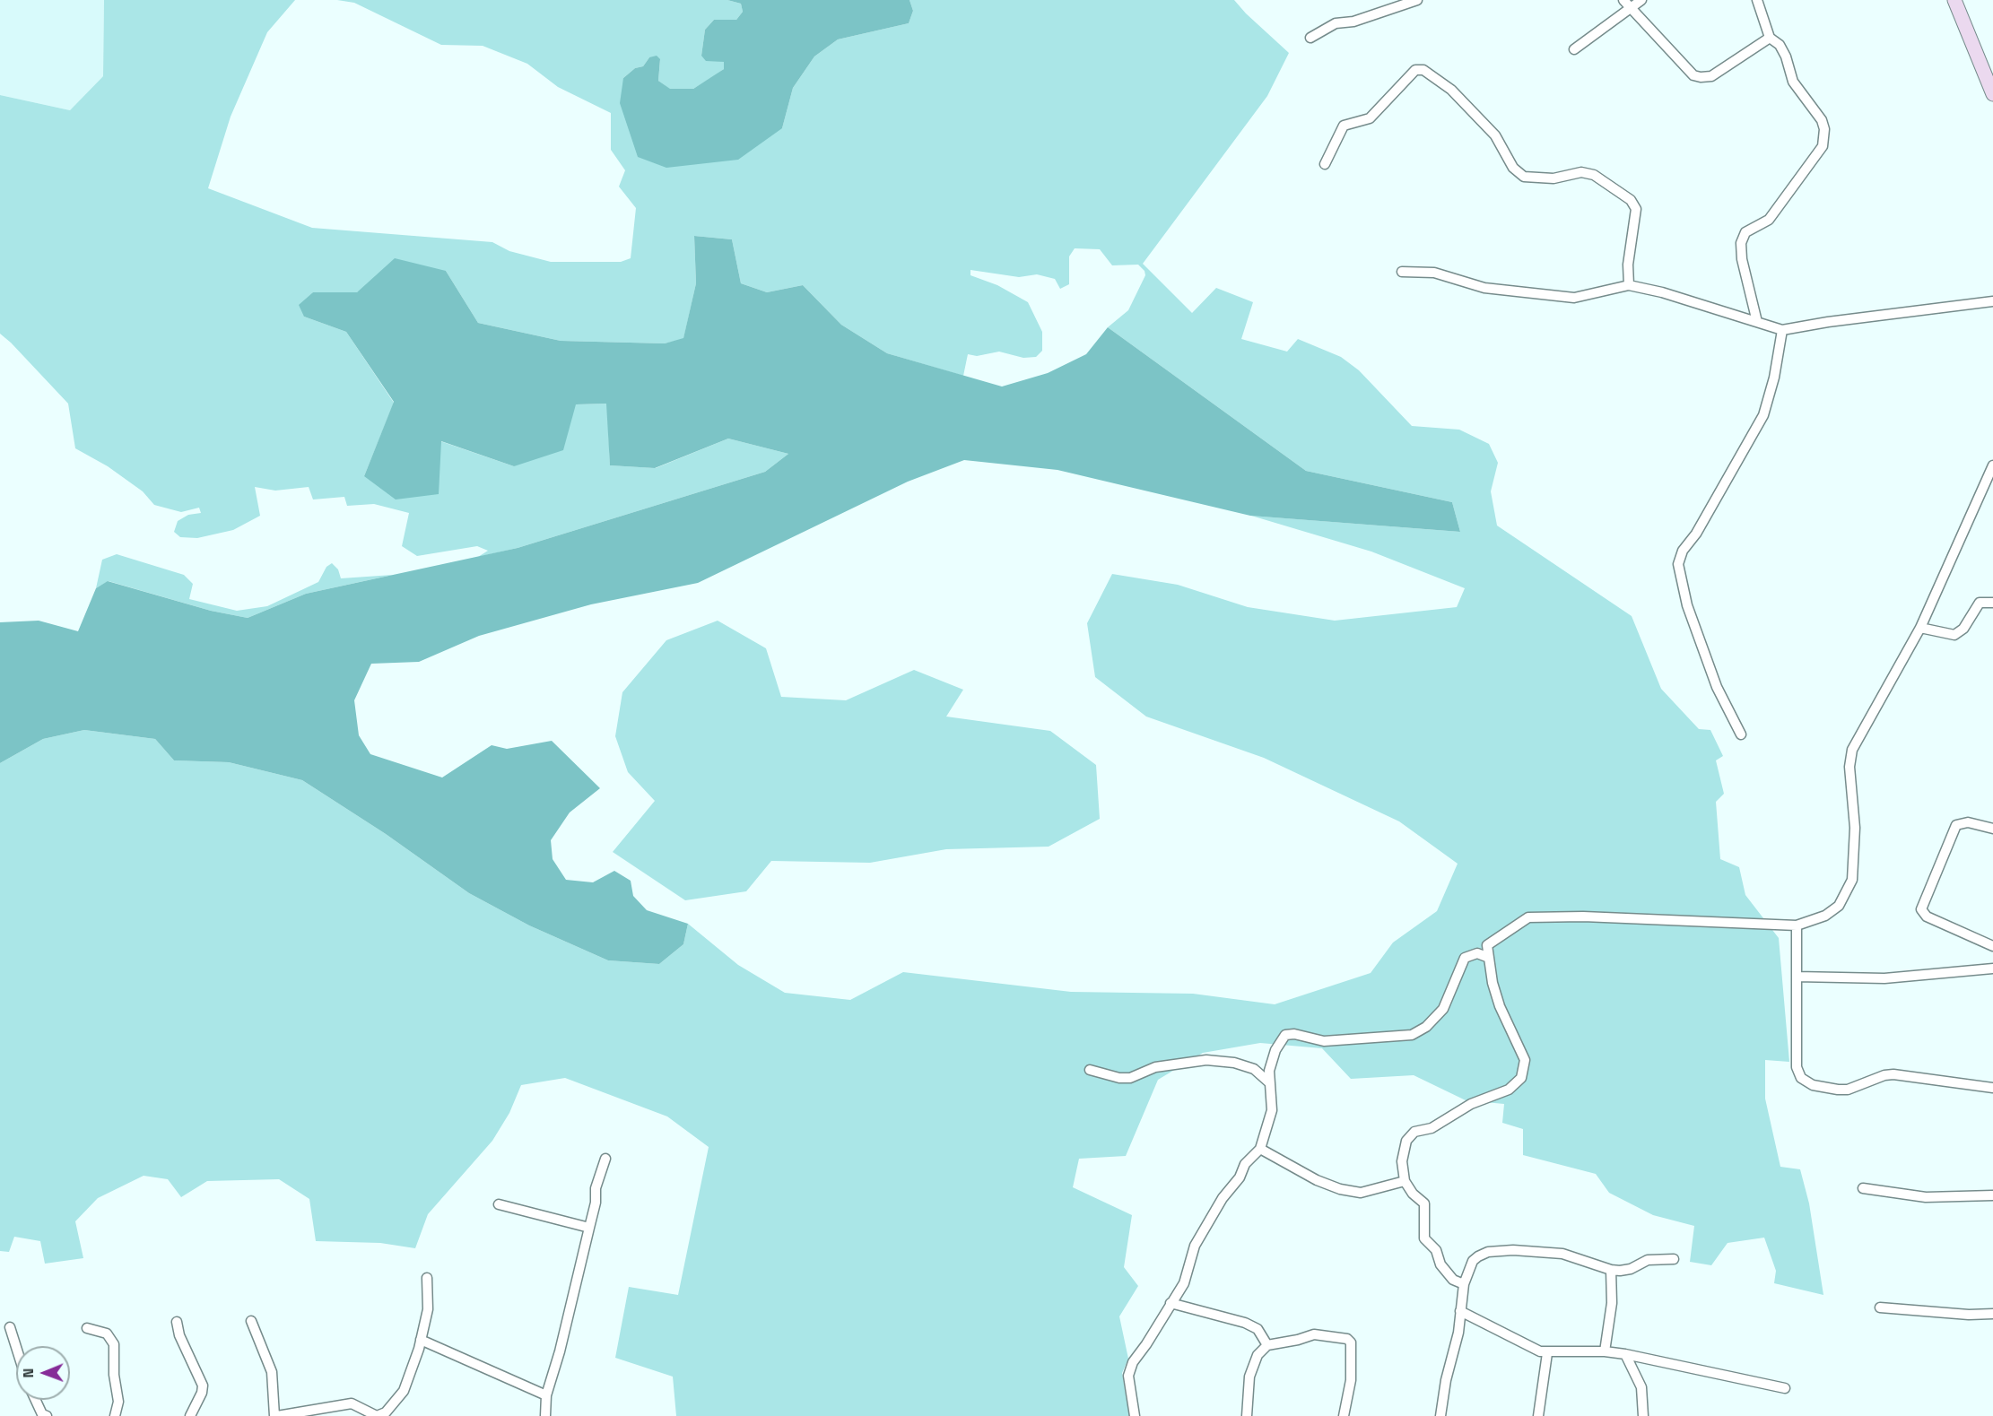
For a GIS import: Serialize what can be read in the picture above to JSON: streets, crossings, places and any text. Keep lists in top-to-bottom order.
{
  "north": "left"
}
